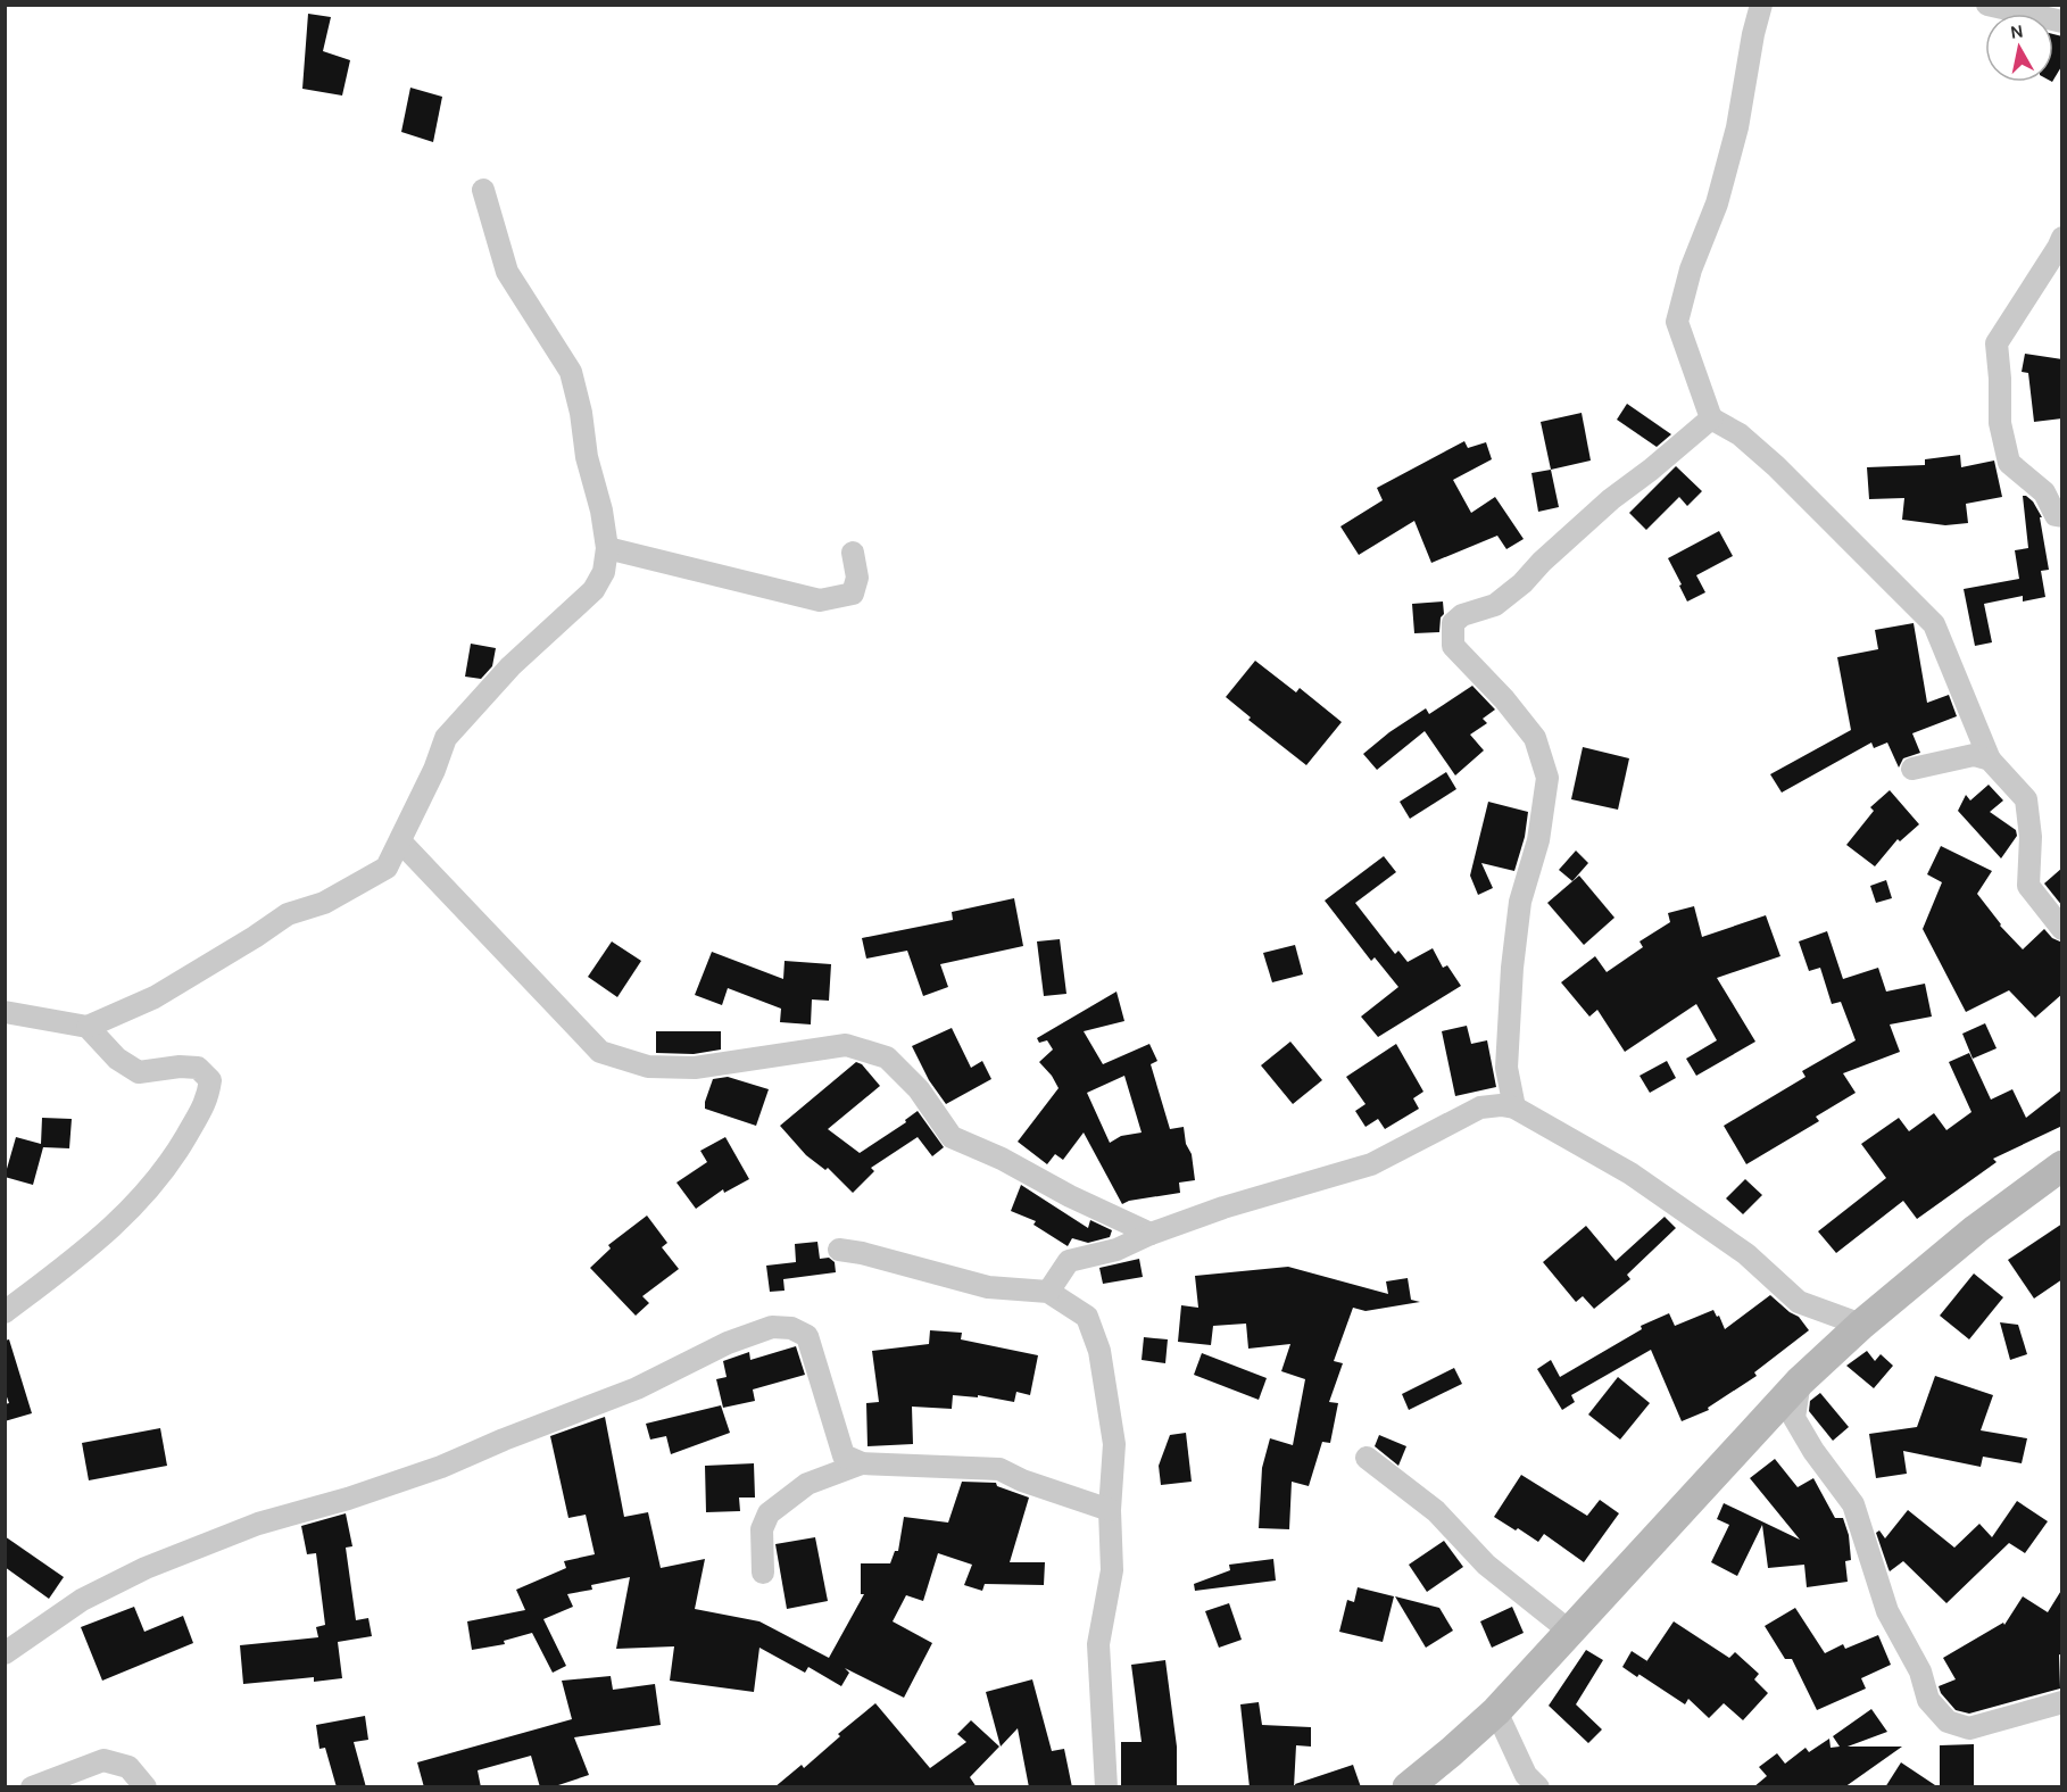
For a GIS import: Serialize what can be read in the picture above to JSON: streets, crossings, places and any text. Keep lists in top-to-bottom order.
{
  "north": "top"
}
